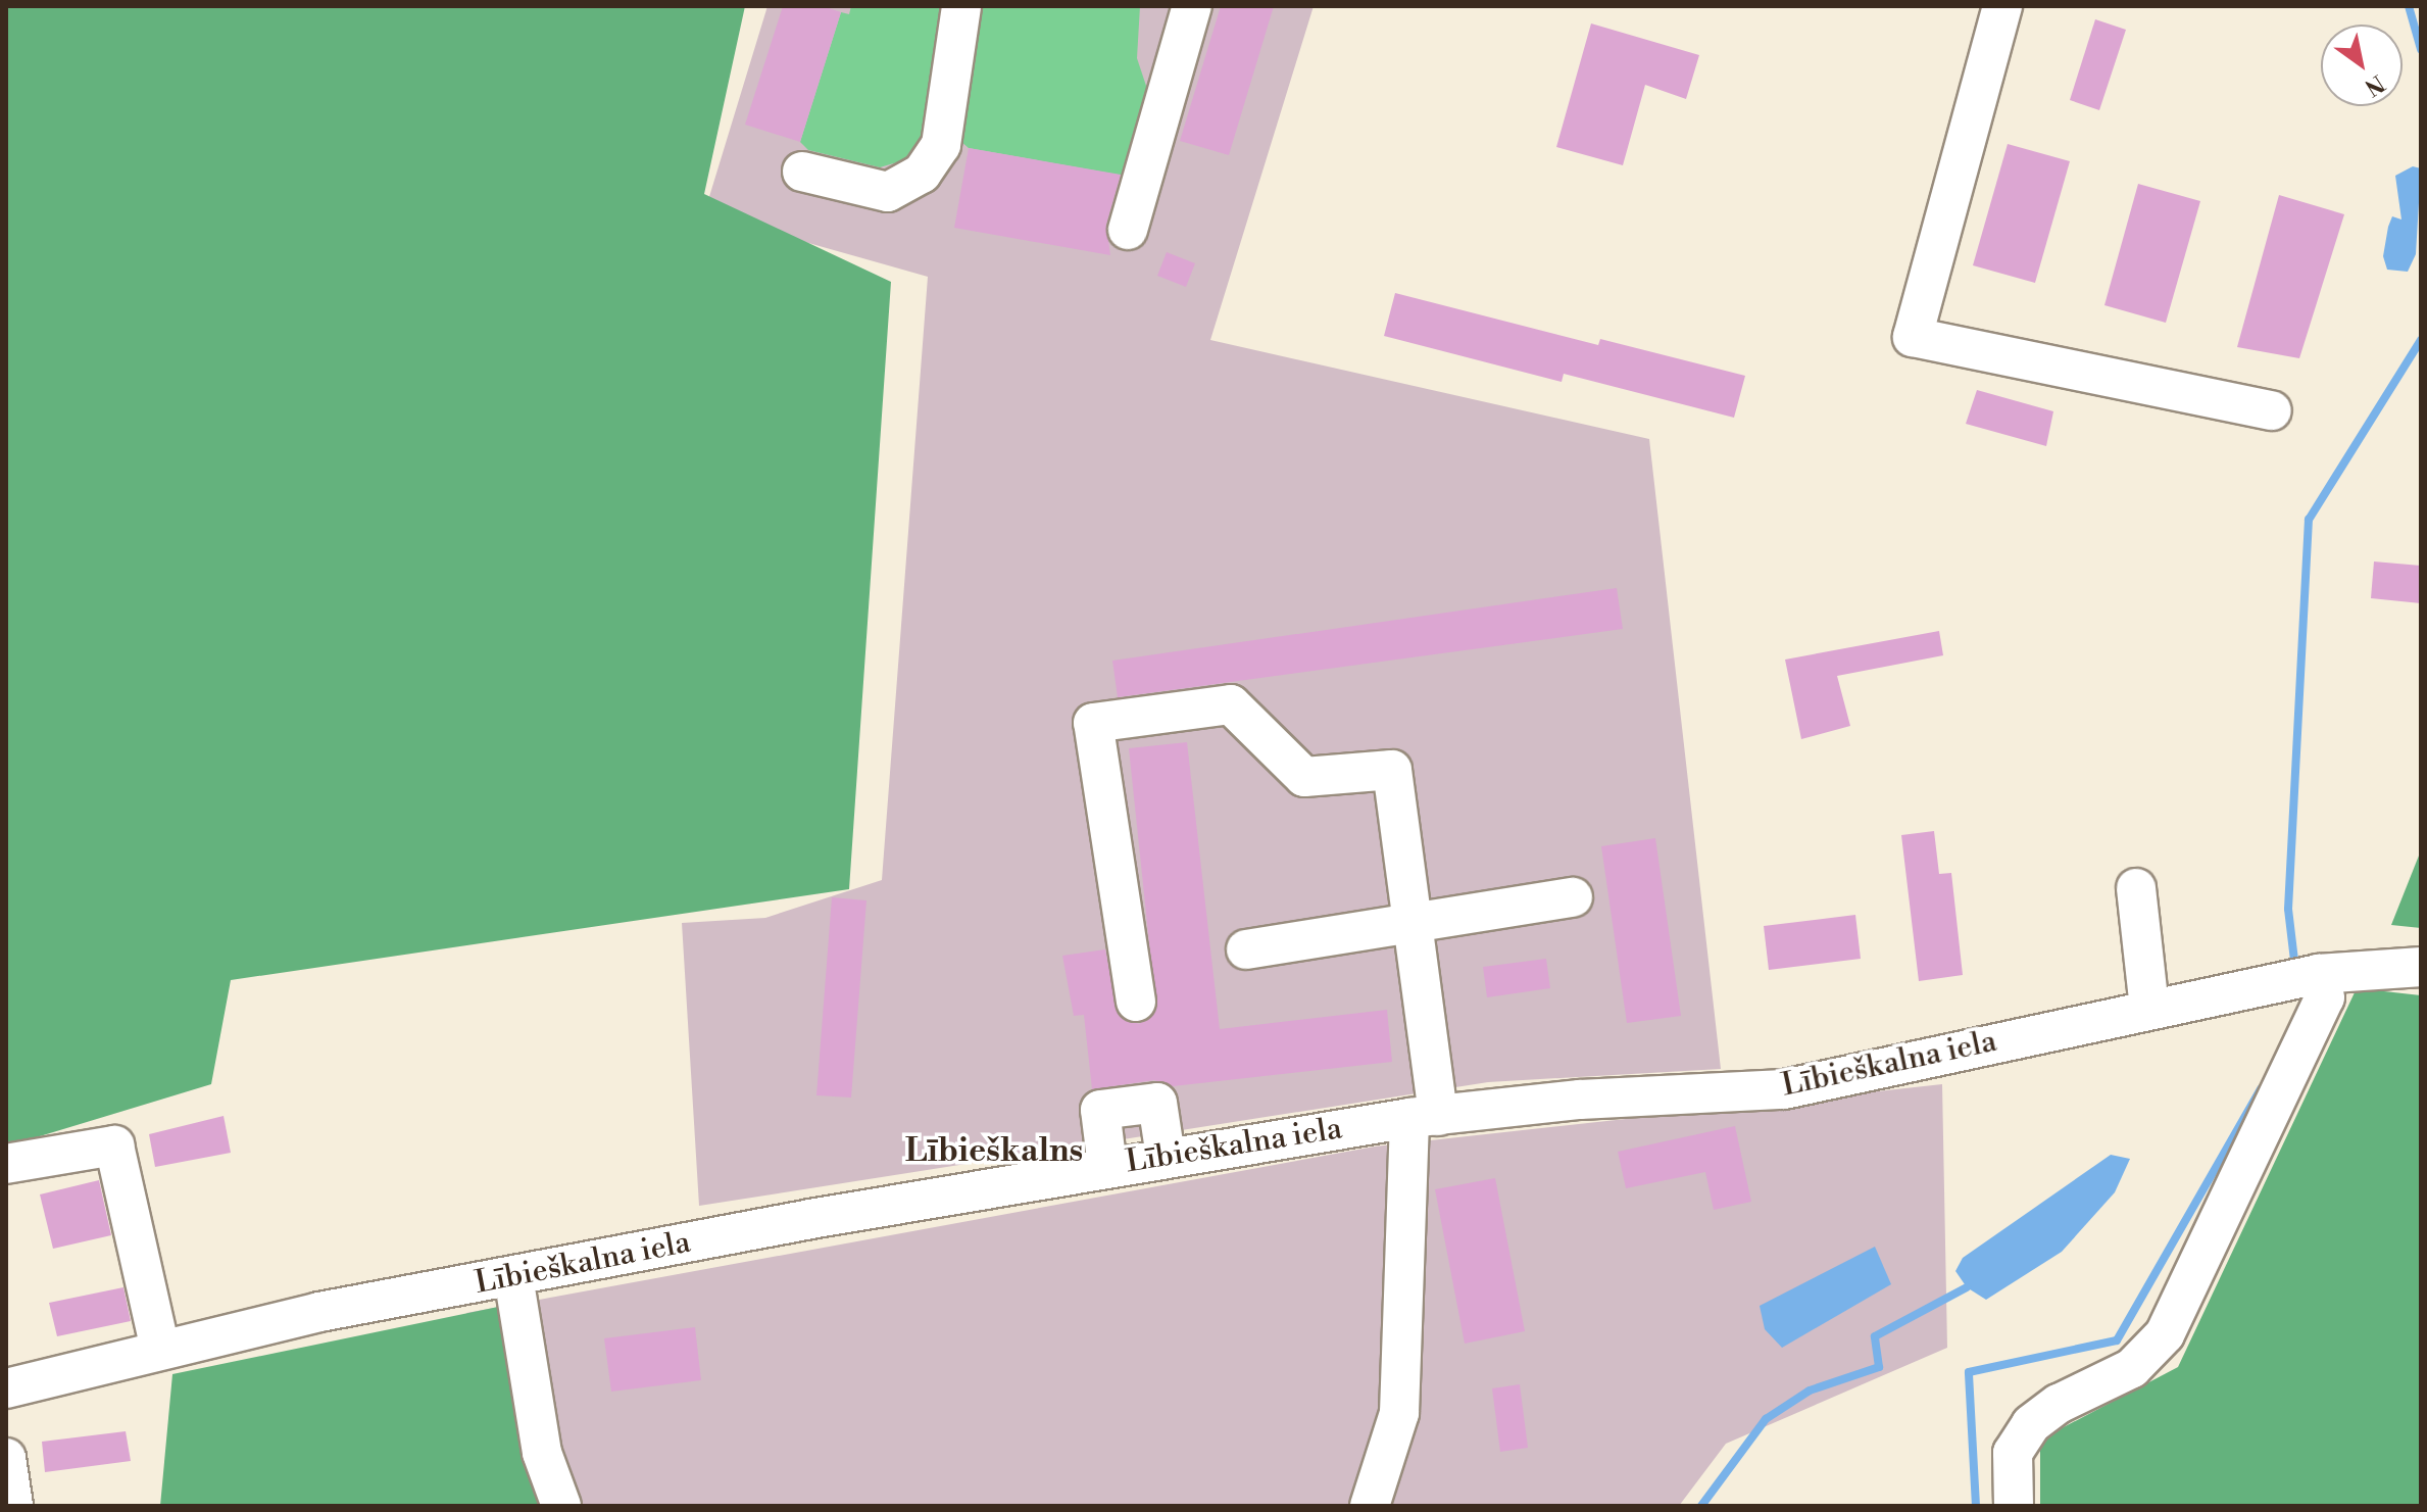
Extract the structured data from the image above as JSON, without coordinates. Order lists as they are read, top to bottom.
{
  "streets": {
    "street": ["Lībieškalna iela"]
  },
  "districts": ["Lībieškalns"],
  "north": "bottom right"
}
